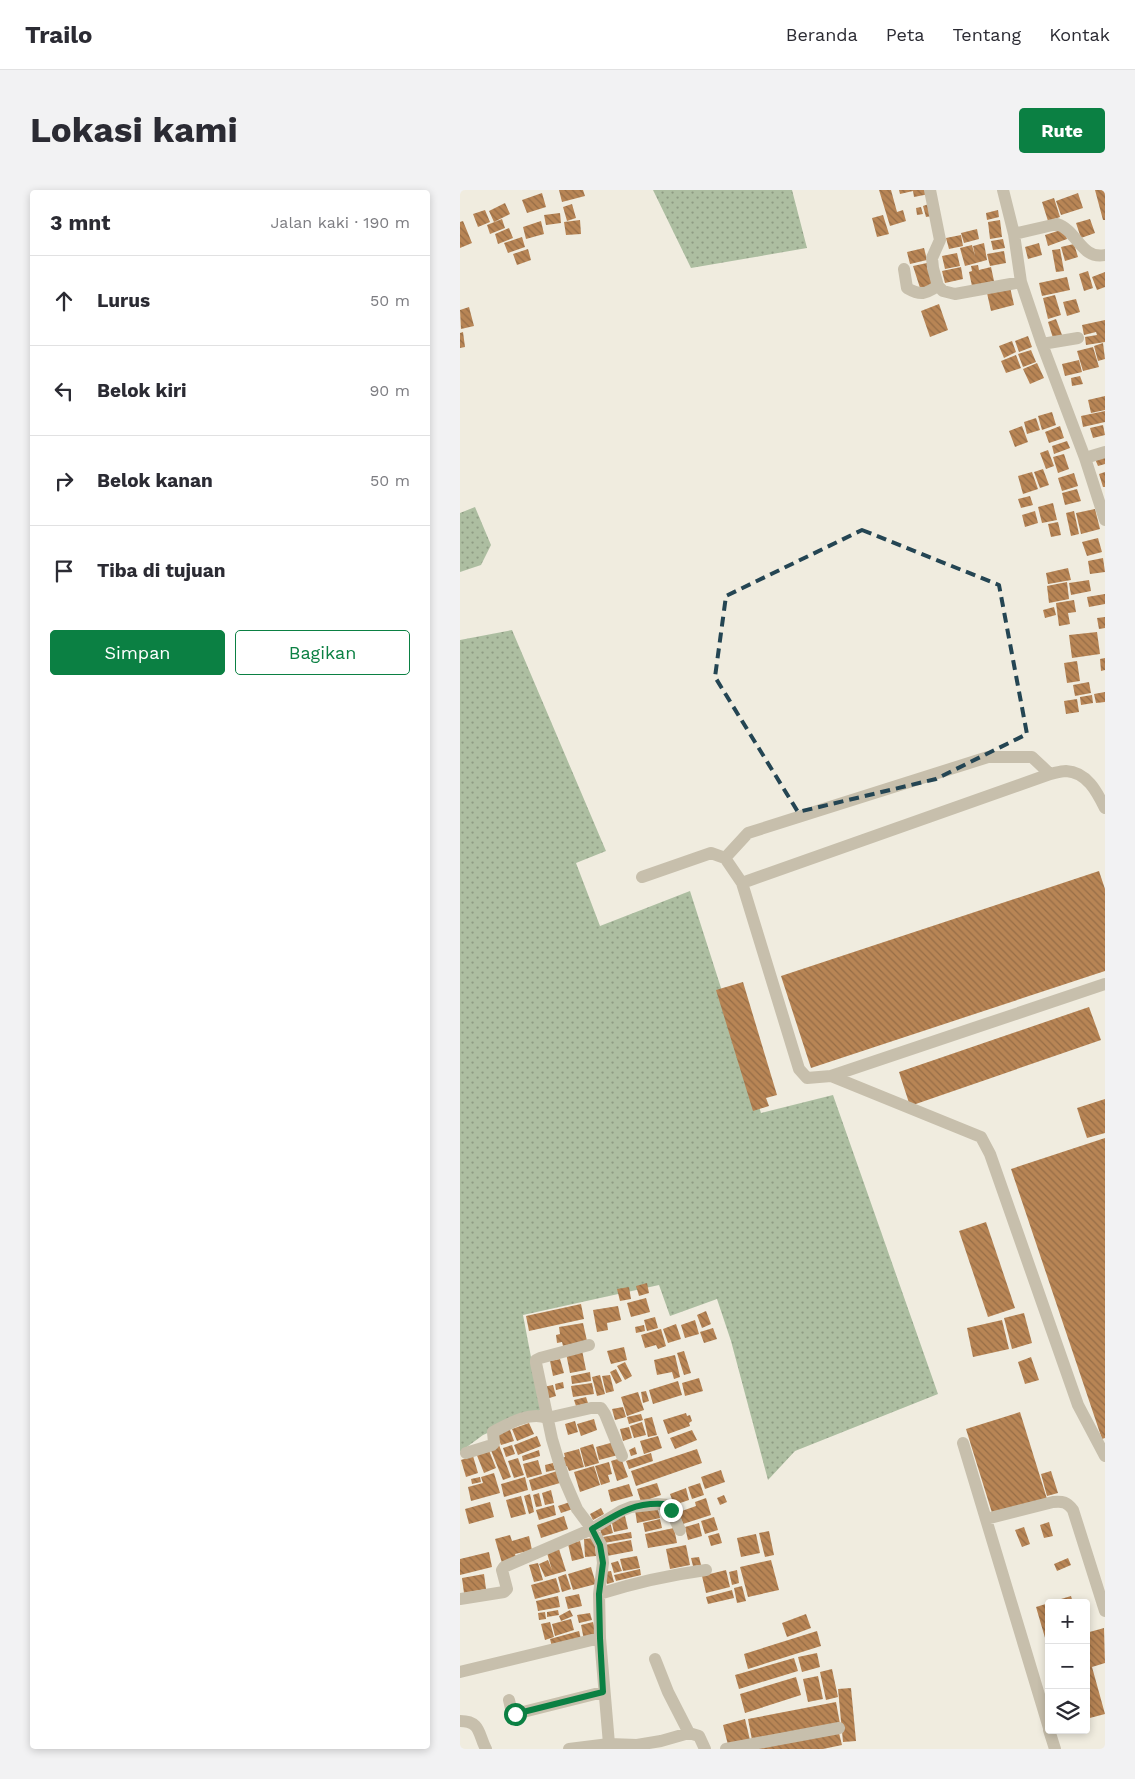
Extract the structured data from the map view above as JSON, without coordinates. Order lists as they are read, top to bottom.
{
  "page": {
    "header": "Trailo",
    "nav": [
      "Beranda",
      "Peta",
      "Tentang",
      "Kontak"
    ],
    "buttons": [
      "Rute",
      ["Simpan", "Bagikan"]
    ],
    "title": "Lokasi kami",
    "heading": ["3 mnt", "Jalan kaki · 190 m"],
    "list": [
      ["Lurus", "50 m"],
      ["Belok kiri", "90 m"],
      ["Belok kanan", "50 m"],
      "Tiba di tujuan"
    ],
    "map_buttons": ["+", "−"]
  }
}
